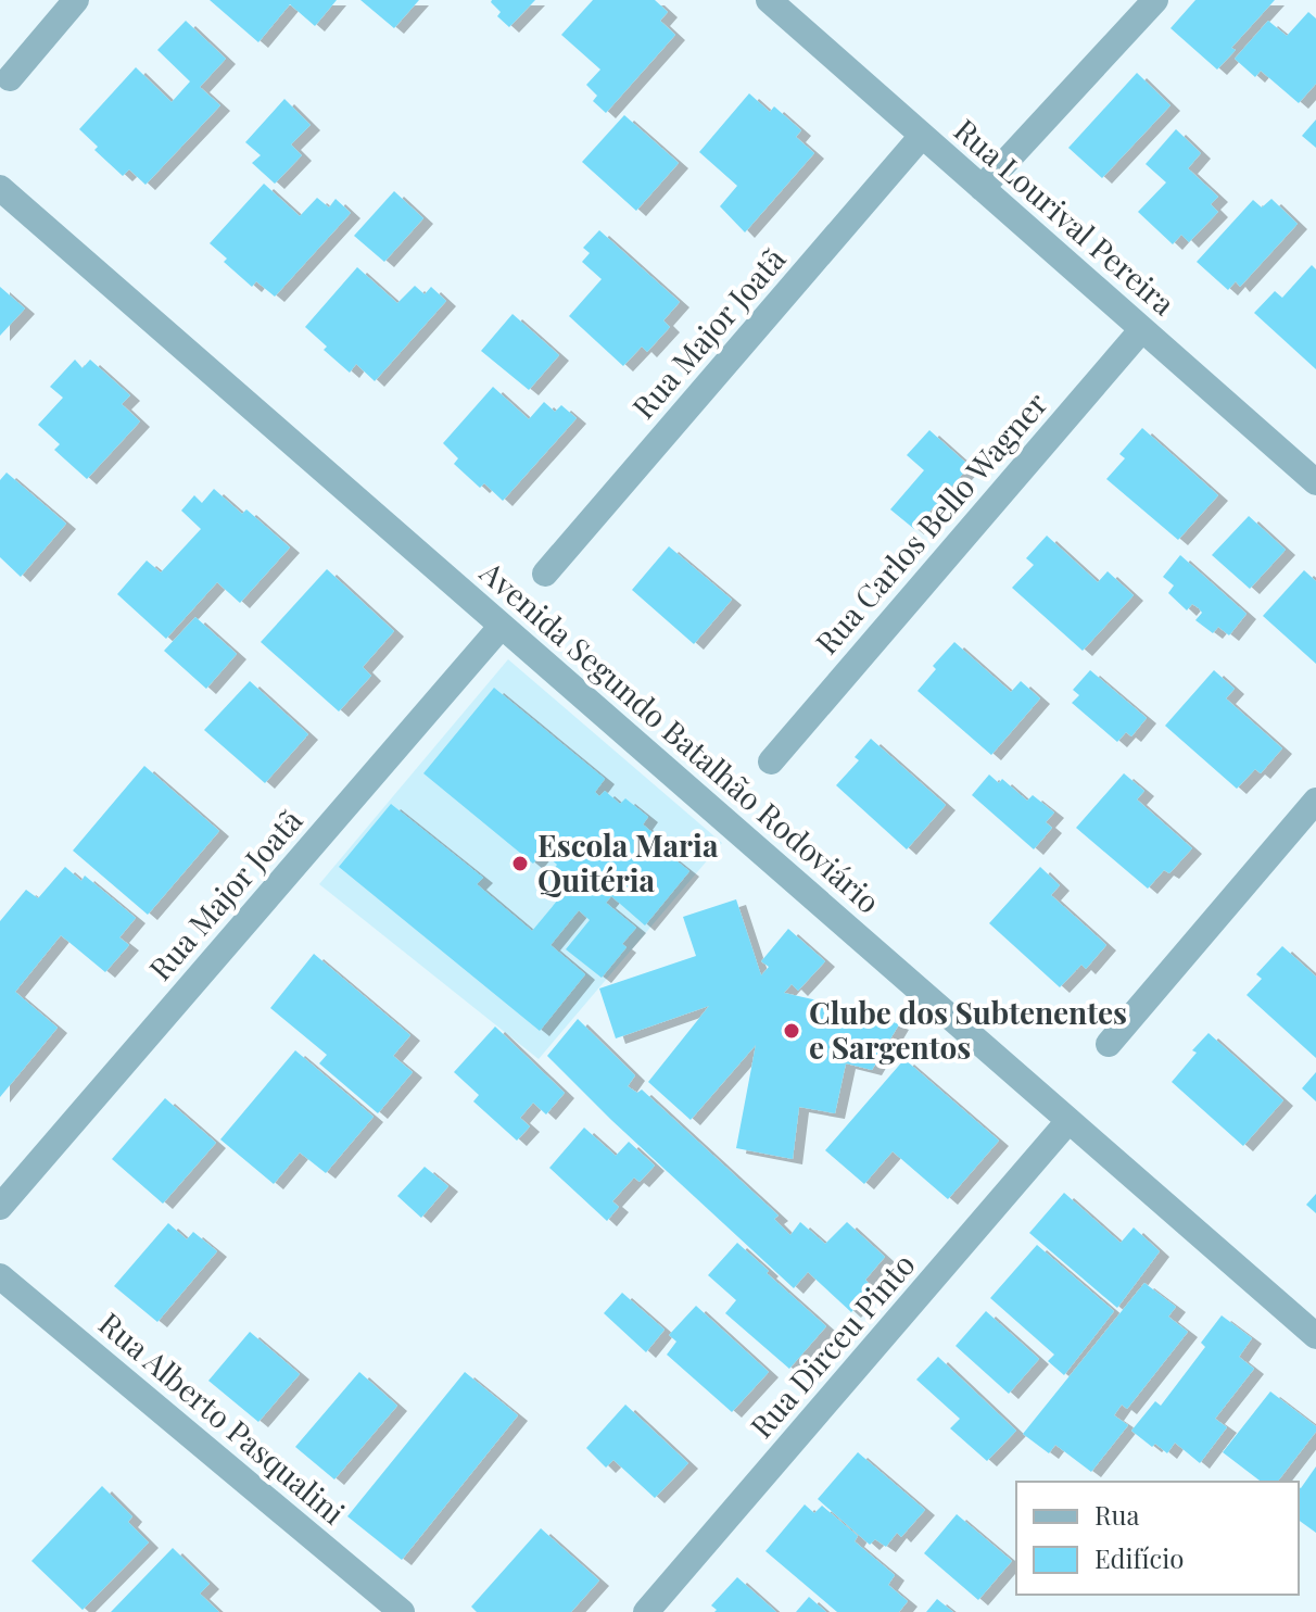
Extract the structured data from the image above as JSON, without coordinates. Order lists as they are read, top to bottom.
{
  "streets": {
    "street": [
      "Rua Lourival Pereira",
      "Rua Major Joatã",
      "Rua Carlos Bello Wagner",
      "Avenida Segundo Batalhão Rodoviário",
      "Rua Dirceu Pinto",
      "Rua Alberto Pasqualini"
    ]
  },
  "crossings": [
    ["Rua Lourival Pereira", "Rua Major Joatã"],
    ["Rua Lourival Pereira", "Rua Carlos Bello Wagner"],
    ["Rua Major Joatã", "Avenida Segundo Batalhão Rodoviário"],
    ["Avenida Segundo Batalhão Rodoviário", "Rua Dirceu Pinto"]
  ],
  "places": ["Escola Maria Quitéria", "Clube dos Subtenentes e Sargentos"],
  "legend": ["Rua", "Edifício"]
}
